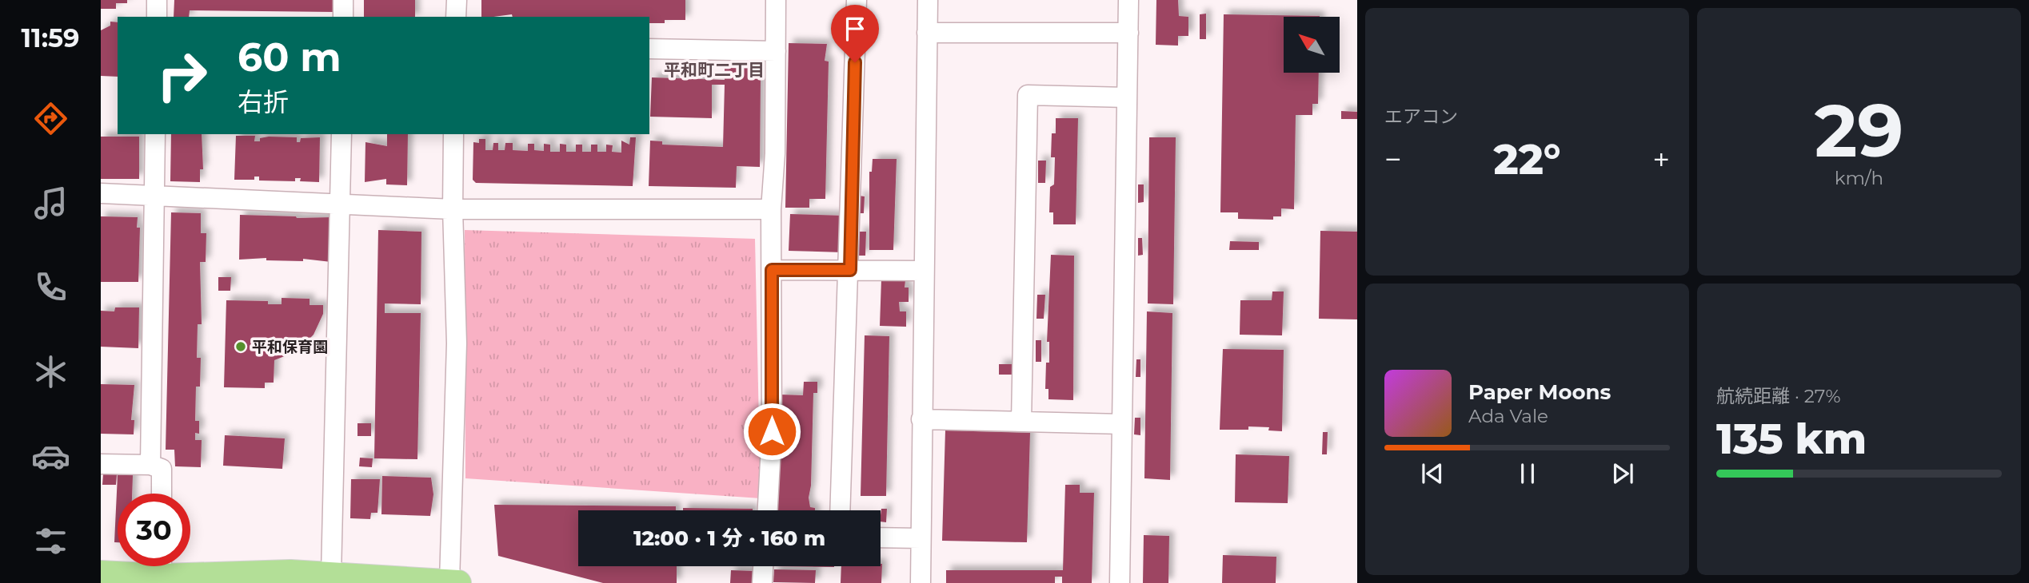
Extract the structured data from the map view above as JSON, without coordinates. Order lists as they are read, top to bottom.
{
  "districts": ["平和町二丁目"],
  "places": ["平和保育園"],
  "north": "top left",
  "page": {
    "tabs": "11:59",
    "tile": [
      "エアコン",
      ["29", "km/h"],
      ["航続距離 · 27%", "135 km"]
    ],
    "turn": ["60 m", "右折"],
    "heat": ["−", "22°", "+"],
    "song": ["Paper Moons", "Ada Vale"],
    "limit": "30",
    "trip": "12:00 · 1 分 · 160 m"
  }
}
